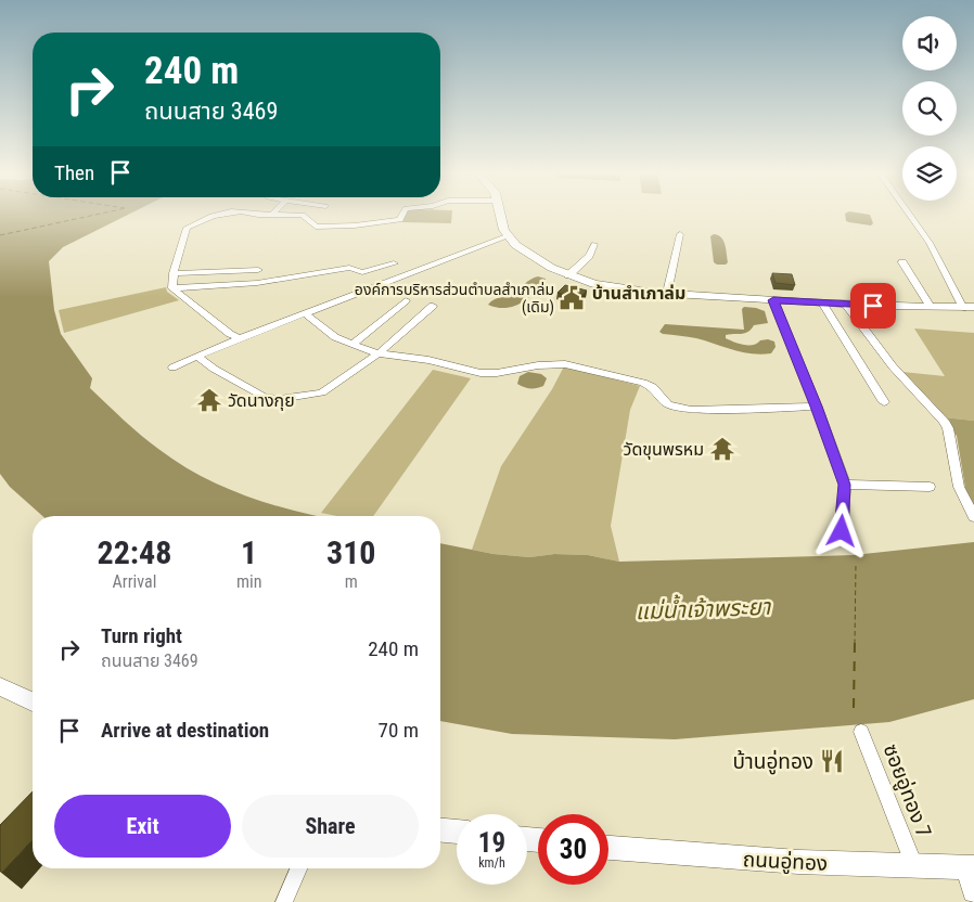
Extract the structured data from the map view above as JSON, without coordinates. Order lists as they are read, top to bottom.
{
  "streets": {
    "street": ["ซอยอู่ทอง 7", "ถนนอู่ทอง"]
  },
  "crossings": [
    ["ซอยอู่ทอง 7", "ถนนอู่ทอง"]
  ],
  "districts": ["บ้านสำเภาล่ม"],
  "water": ["แม่น้ำเจ้าพระยา"],
  "places": {
    "public building": ["องค์การบริหารส่วนตำบลสำเภาล่ม (เดิม)"],
    "temple": ["วัดนางกุย", "วัดขุนพรหม"],
    "restaurant": ["บ้านอู่ทอง"]
  },
  "page": {
    "turn": ["240 m", "ถนนสาย 3469"],
    "then": "Then",
    "eta": [
      "22:48",
      "Arrival",
      "1",
      "min",
      "310",
      "m"
    ],
    "list": [
      {
        "name": "Turn right",
        "note": "ถนนสาย 3469",
        "value": "240 m"
      },
      {
        "name": "Arrive at destination",
        "value": "70 m"
      }
    ],
    "buttons": ["Exit", "Share"],
    "speed": "19 km/h",
    "limit": "30"
  }
}
